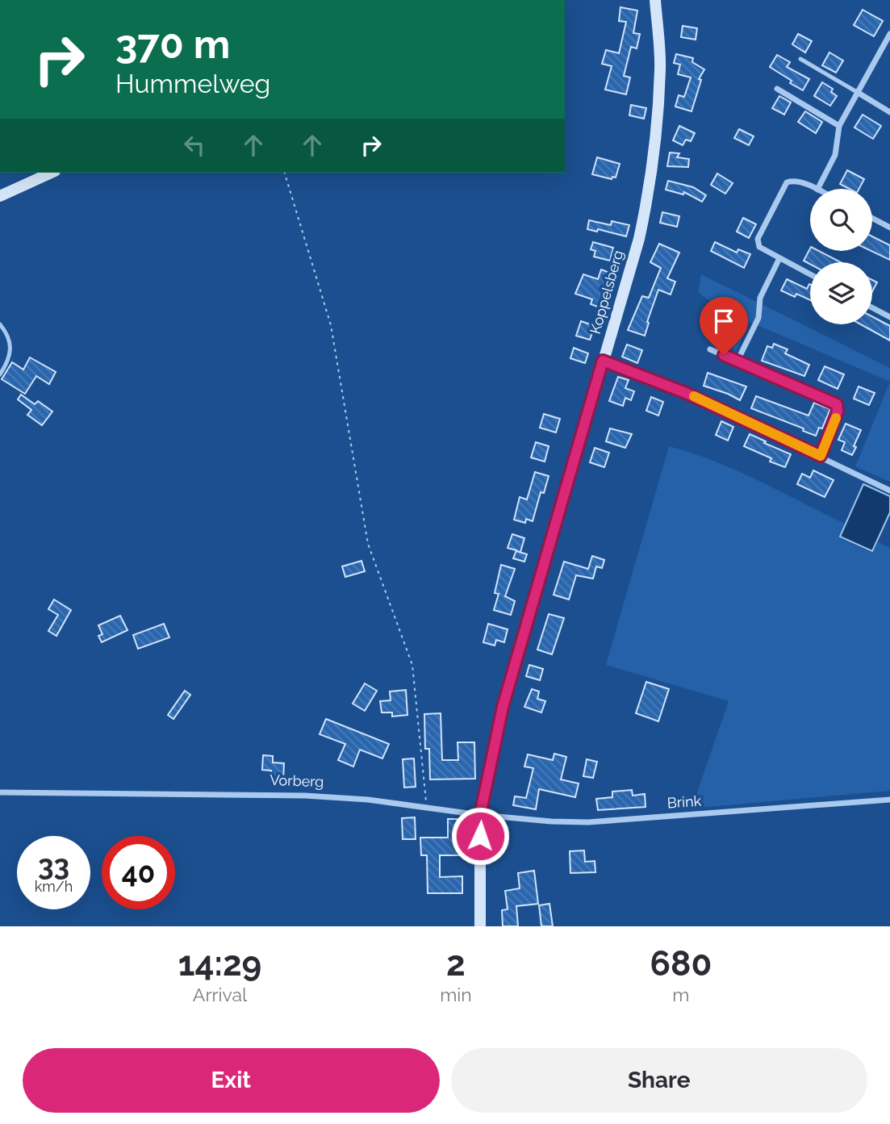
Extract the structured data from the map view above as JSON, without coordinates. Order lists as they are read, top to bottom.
{
  "streets": {
    "street": ["Koppelsberg", "Vorberg", "Brink"]
  },
  "crossings": [
    ["Koppelsberg", "Vorberg"],
    ["Koppelsberg", "Brink"],
    ["Vorberg", "Brink"]
  ],
  "page": {
    "turn": ["370 m", "Hummelweg"],
    "speed": "33 km/h",
    "limit": "40",
    "eta": [
      "14:29",
      "Arrival",
      "2",
      "min",
      "680",
      "m"
    ],
    "buttons": ["Exit", "Share"]
  }
}
